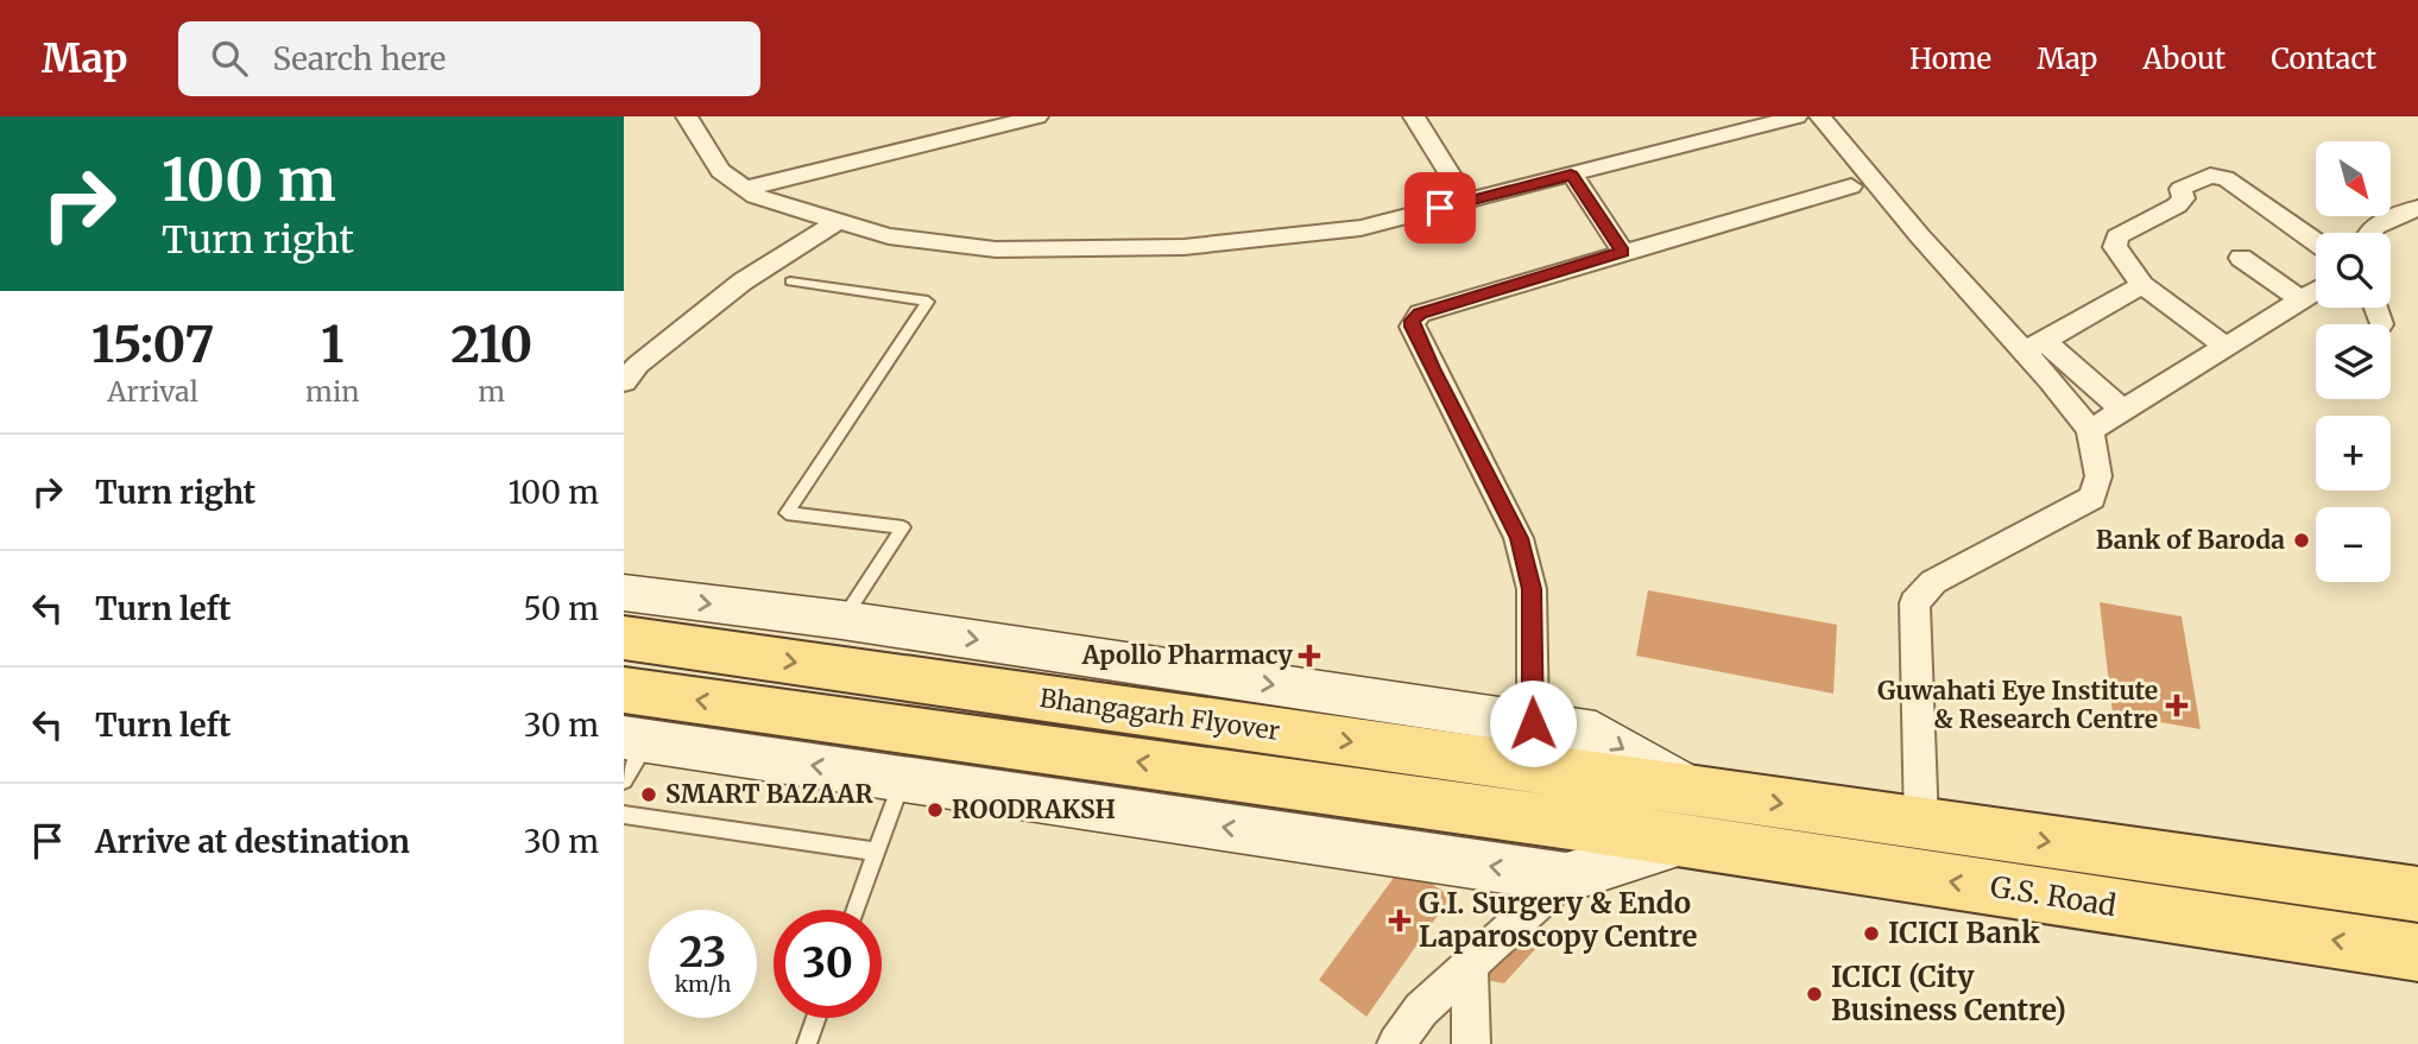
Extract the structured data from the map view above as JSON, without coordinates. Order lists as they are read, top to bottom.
{
  "streets": {
    "main road": ["Bhangagarh Flyover", "G.S. Road"]
  },
  "crossings": [
    ["Bhangagarh Flyover", "G.S. Road"]
  ],
  "places": {
    "other": [
      "Bank of Baroda",
      "SMART BAZAAR",
      "ROODRAKSH",
      "ICICI Bank",
      "ICICI (City Business Centre)"
    ],
    "health": ["Apollo Pharmacy", "Guwahati Eye Institute & Research Centre", "G.I. Surgery & Endo Laparoscopy Centre"]
  },
  "north": "bottom right",
  "page": {
    "header": "Map",
    "search": "Search here",
    "nav": [
      "Home",
      "Map",
      "About",
      "Contact"
    ],
    "turn": ["100 m", "Turn right"],
    "map_buttons": ["+", "−"],
    "eta": [
      "15:07",
      "Arrival",
      "1",
      "min",
      "210",
      "m"
    ],
    "list": [
      {
        "name": "Turn right",
        "value": "100 m"
      },
      {
        "name": "Turn left",
        "value": "50 m"
      },
      {
        "name": "Turn left",
        "value": "30 m"
      },
      {
        "name": "Arrive at destination",
        "value": "30 m"
      }
    ],
    "speed": "23 km/h",
    "limit": "30"
  }
}
